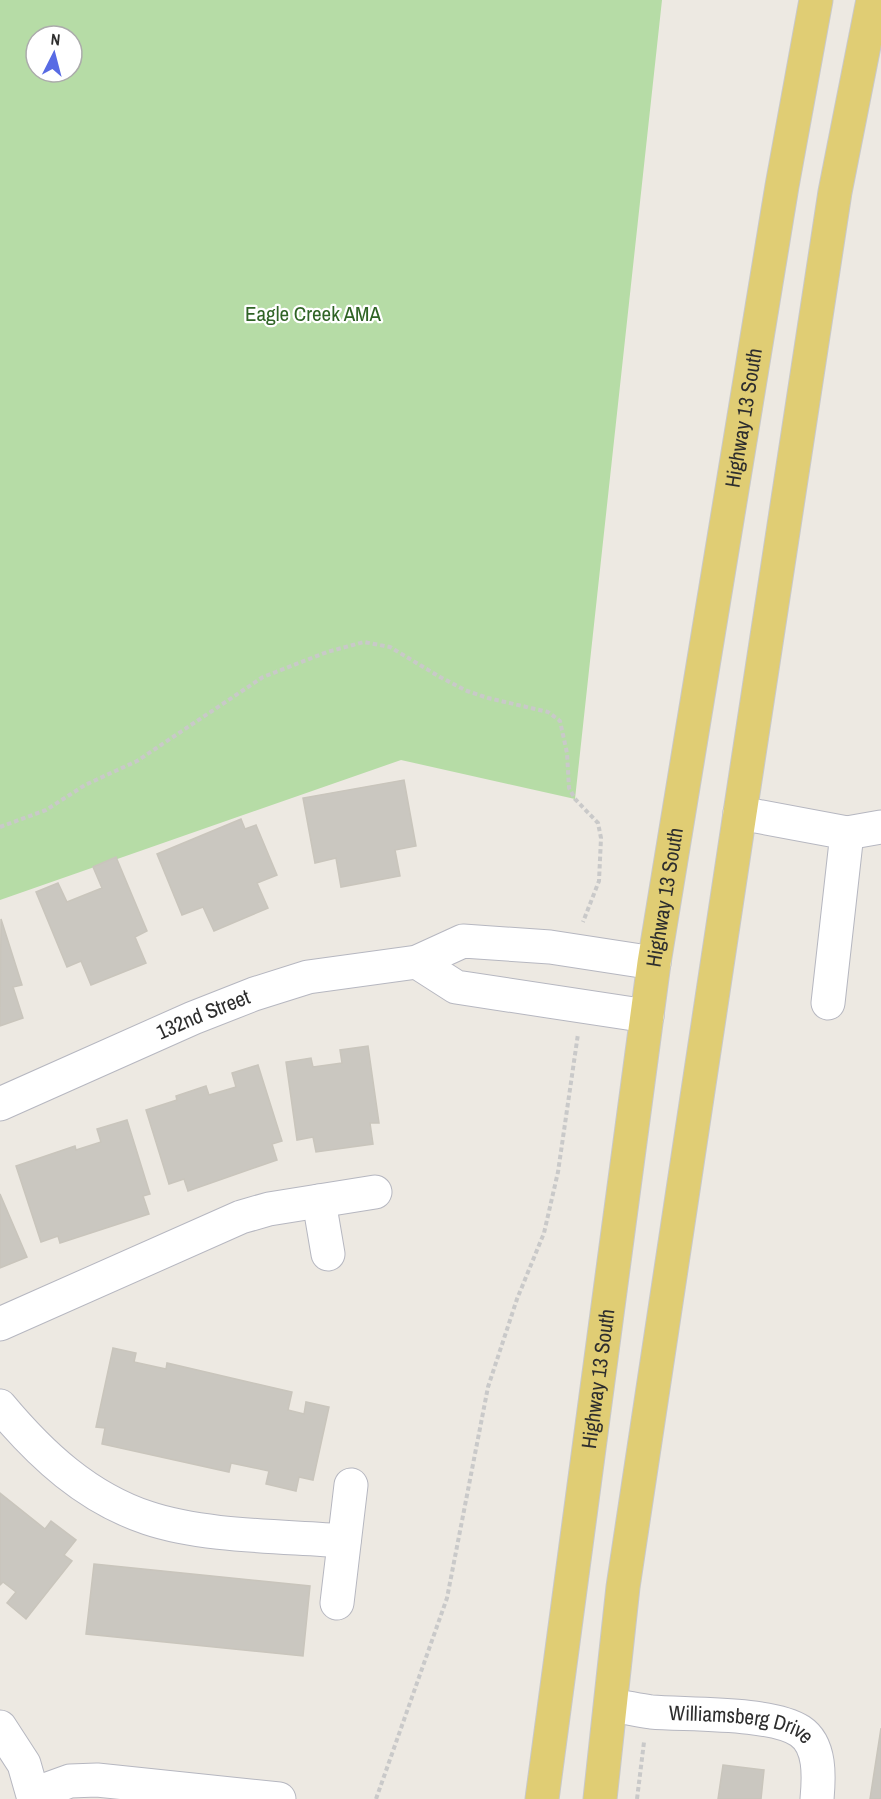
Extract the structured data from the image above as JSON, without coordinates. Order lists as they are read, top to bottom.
{
  "streets": {
    "main road": ["Highway 13 South"],
    "street": ["132nd Street", "Williamsberg Drive"]
  },
  "crossings": [
    ["Highway 13 South", "132nd Street"]
  ],
  "parks": ["Eagle Creek AMA"],
  "north": "top"
}
